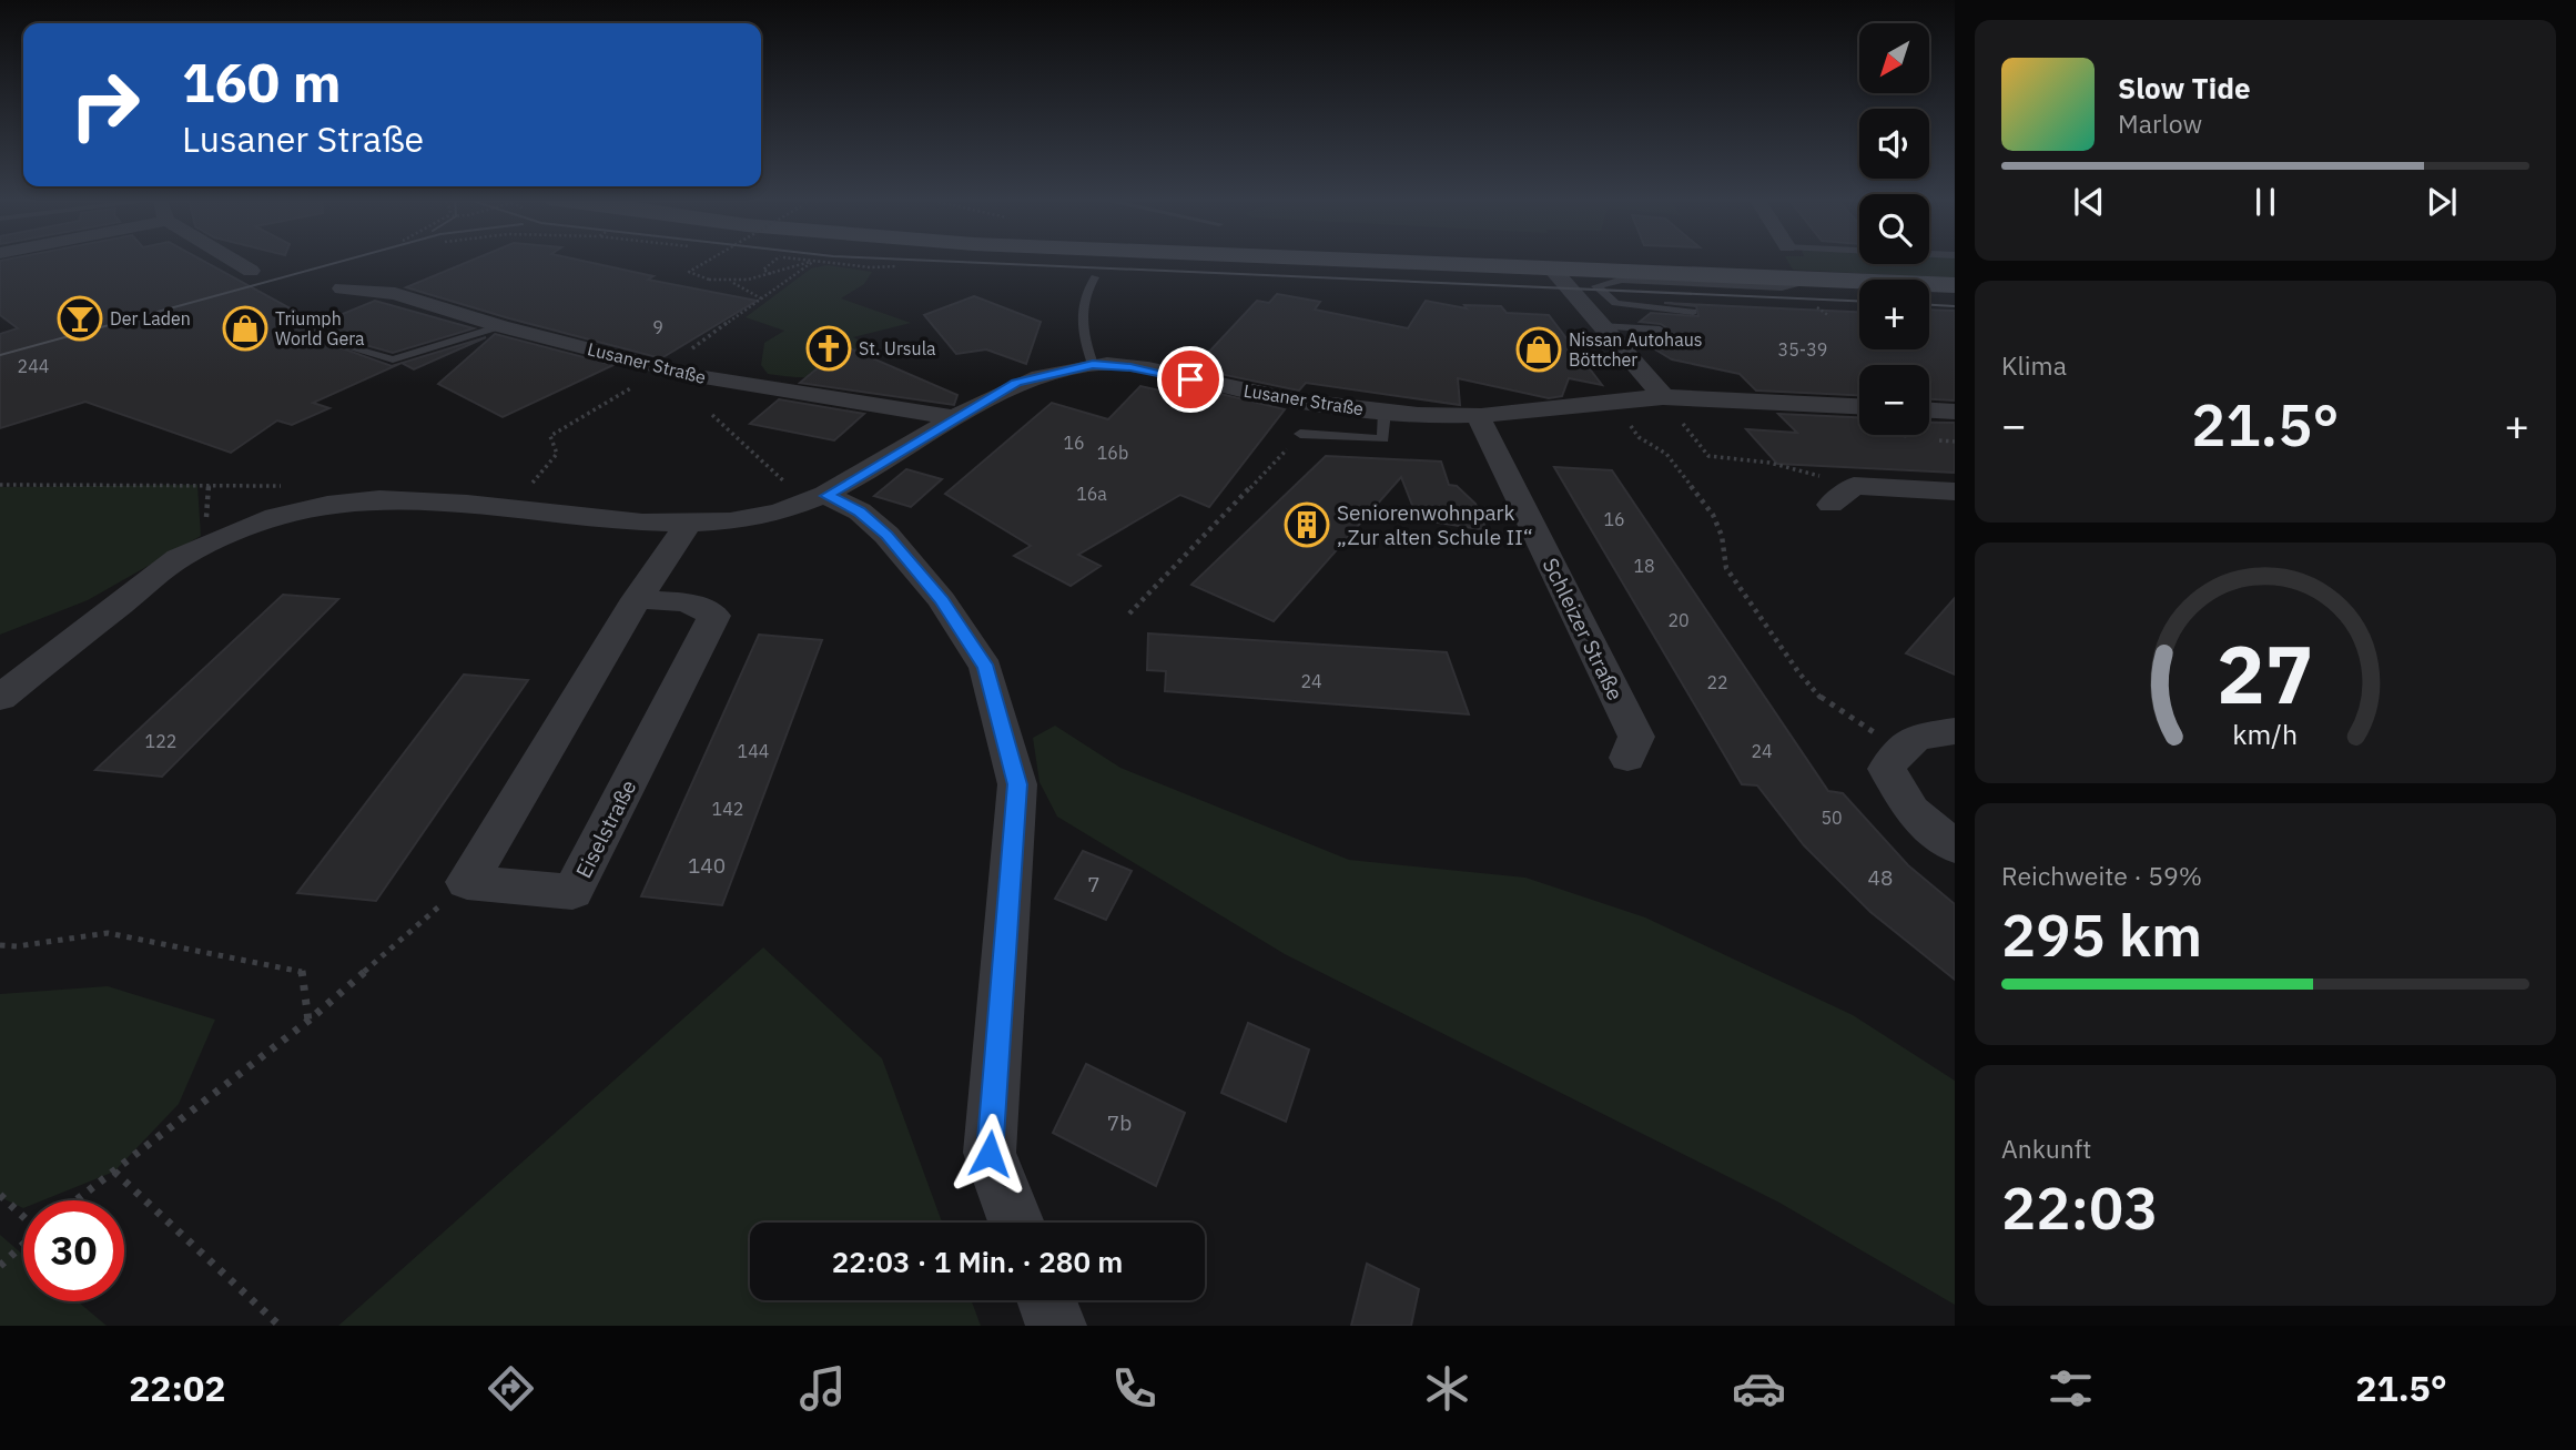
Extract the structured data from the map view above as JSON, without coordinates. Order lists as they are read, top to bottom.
{
  "streets": {
    "street": ["Lusaner Straße", "Schleizer Straße", "Eiselstraße"]
  },
  "crossings": [
    ["Lusaner Straße", "Schleizer Straße"]
  ],
  "places": {
    "bar": ["Der Laden"],
    "shop": ["Triumph World Gera", "Nissan Autohaus Böttcher"],
    "church": ["St. Ursula"],
    "building": ["Seniorenwohnpark „Zur alten Schule II“"]
  },
  "house_numbers": [
    "9",
    "35-39",
    "244",
    "16",
    "16b",
    "16a",
    "16",
    "18",
    "20",
    "24",
    "22",
    "122",
    "144",
    "24",
    "142",
    "50",
    "140",
    "48",
    "7",
    "7b"
  ],
  "north": "bottom left",
  "page": {
    "map_buttons": ["+", "−"],
    "turn": ["160 m", "Lusaner Straße"],
    "song": ["Slow Tide", "Marlow"],
    "tile": [
      "Klima",
      ["Reichweite · 59%", "295 km"],
      ["Ankunft", "22:03"]
    ],
    "heat": ["−", "21.5°", "+"],
    "limit": "30",
    "trip": "22:03 · 1 Min. · 280 m",
    "tabs": ["22:02", "21.5°"],
    "gauge": ["27", "km/h"]
  }
}
